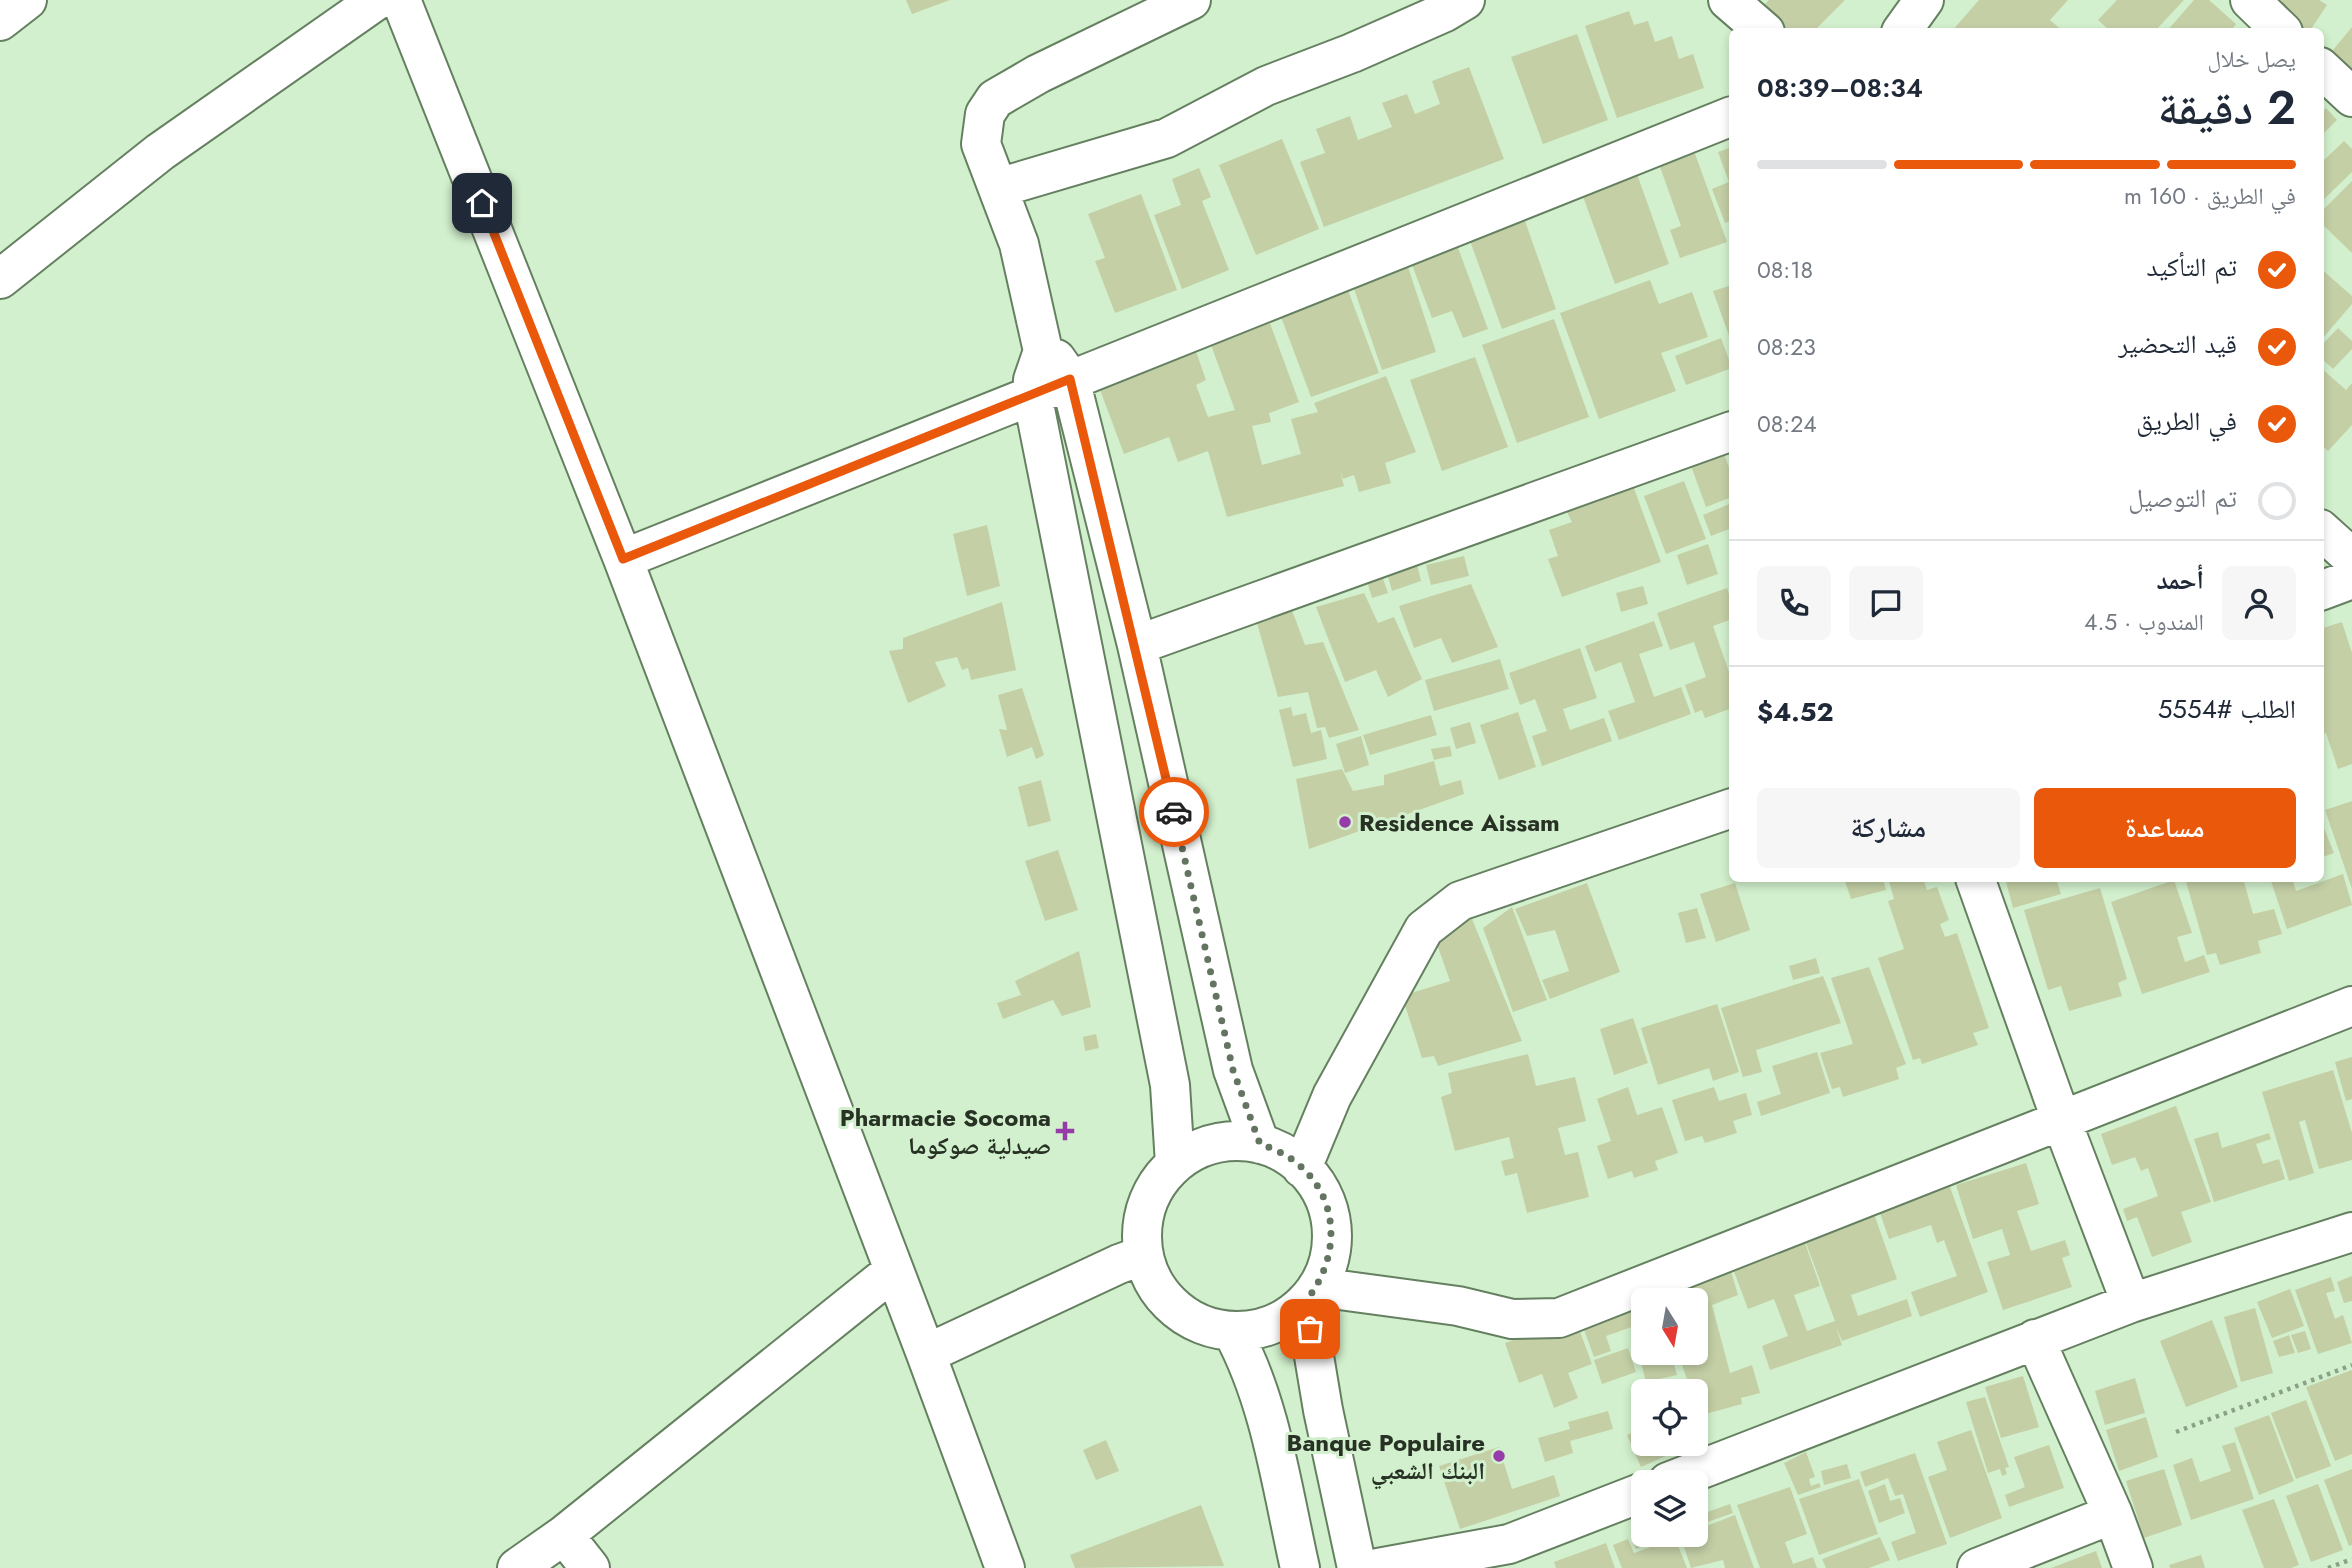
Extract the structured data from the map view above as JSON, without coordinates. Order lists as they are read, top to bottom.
{
  "places": {
    "other": ["Residence Aissam", "Banque Populaire البنك الشعبي"],
    "health": ["Pharmacie Socoma صيدلية صوكوما"]
  },
  "north": "bottom",
  "page": {
    "heading": ["2 دقيقة", "يصل خلال", "08:34–08:39"],
    "panel": [
      "أحمد",
      "المندوب · 4.5",
      "الطلب #5554",
      "$4.52"
    ],
    "bar": "في الطريق · 160 m",
    "list": [
      ["تم التأكيد", "08:18"],
      ["قيد التحضير", "08:23"],
      ["في الطريق", "08:24"],
      "تم التوصيل"
    ],
    "buttons": ["مساعدة", "مشاركة"]
  }
}
